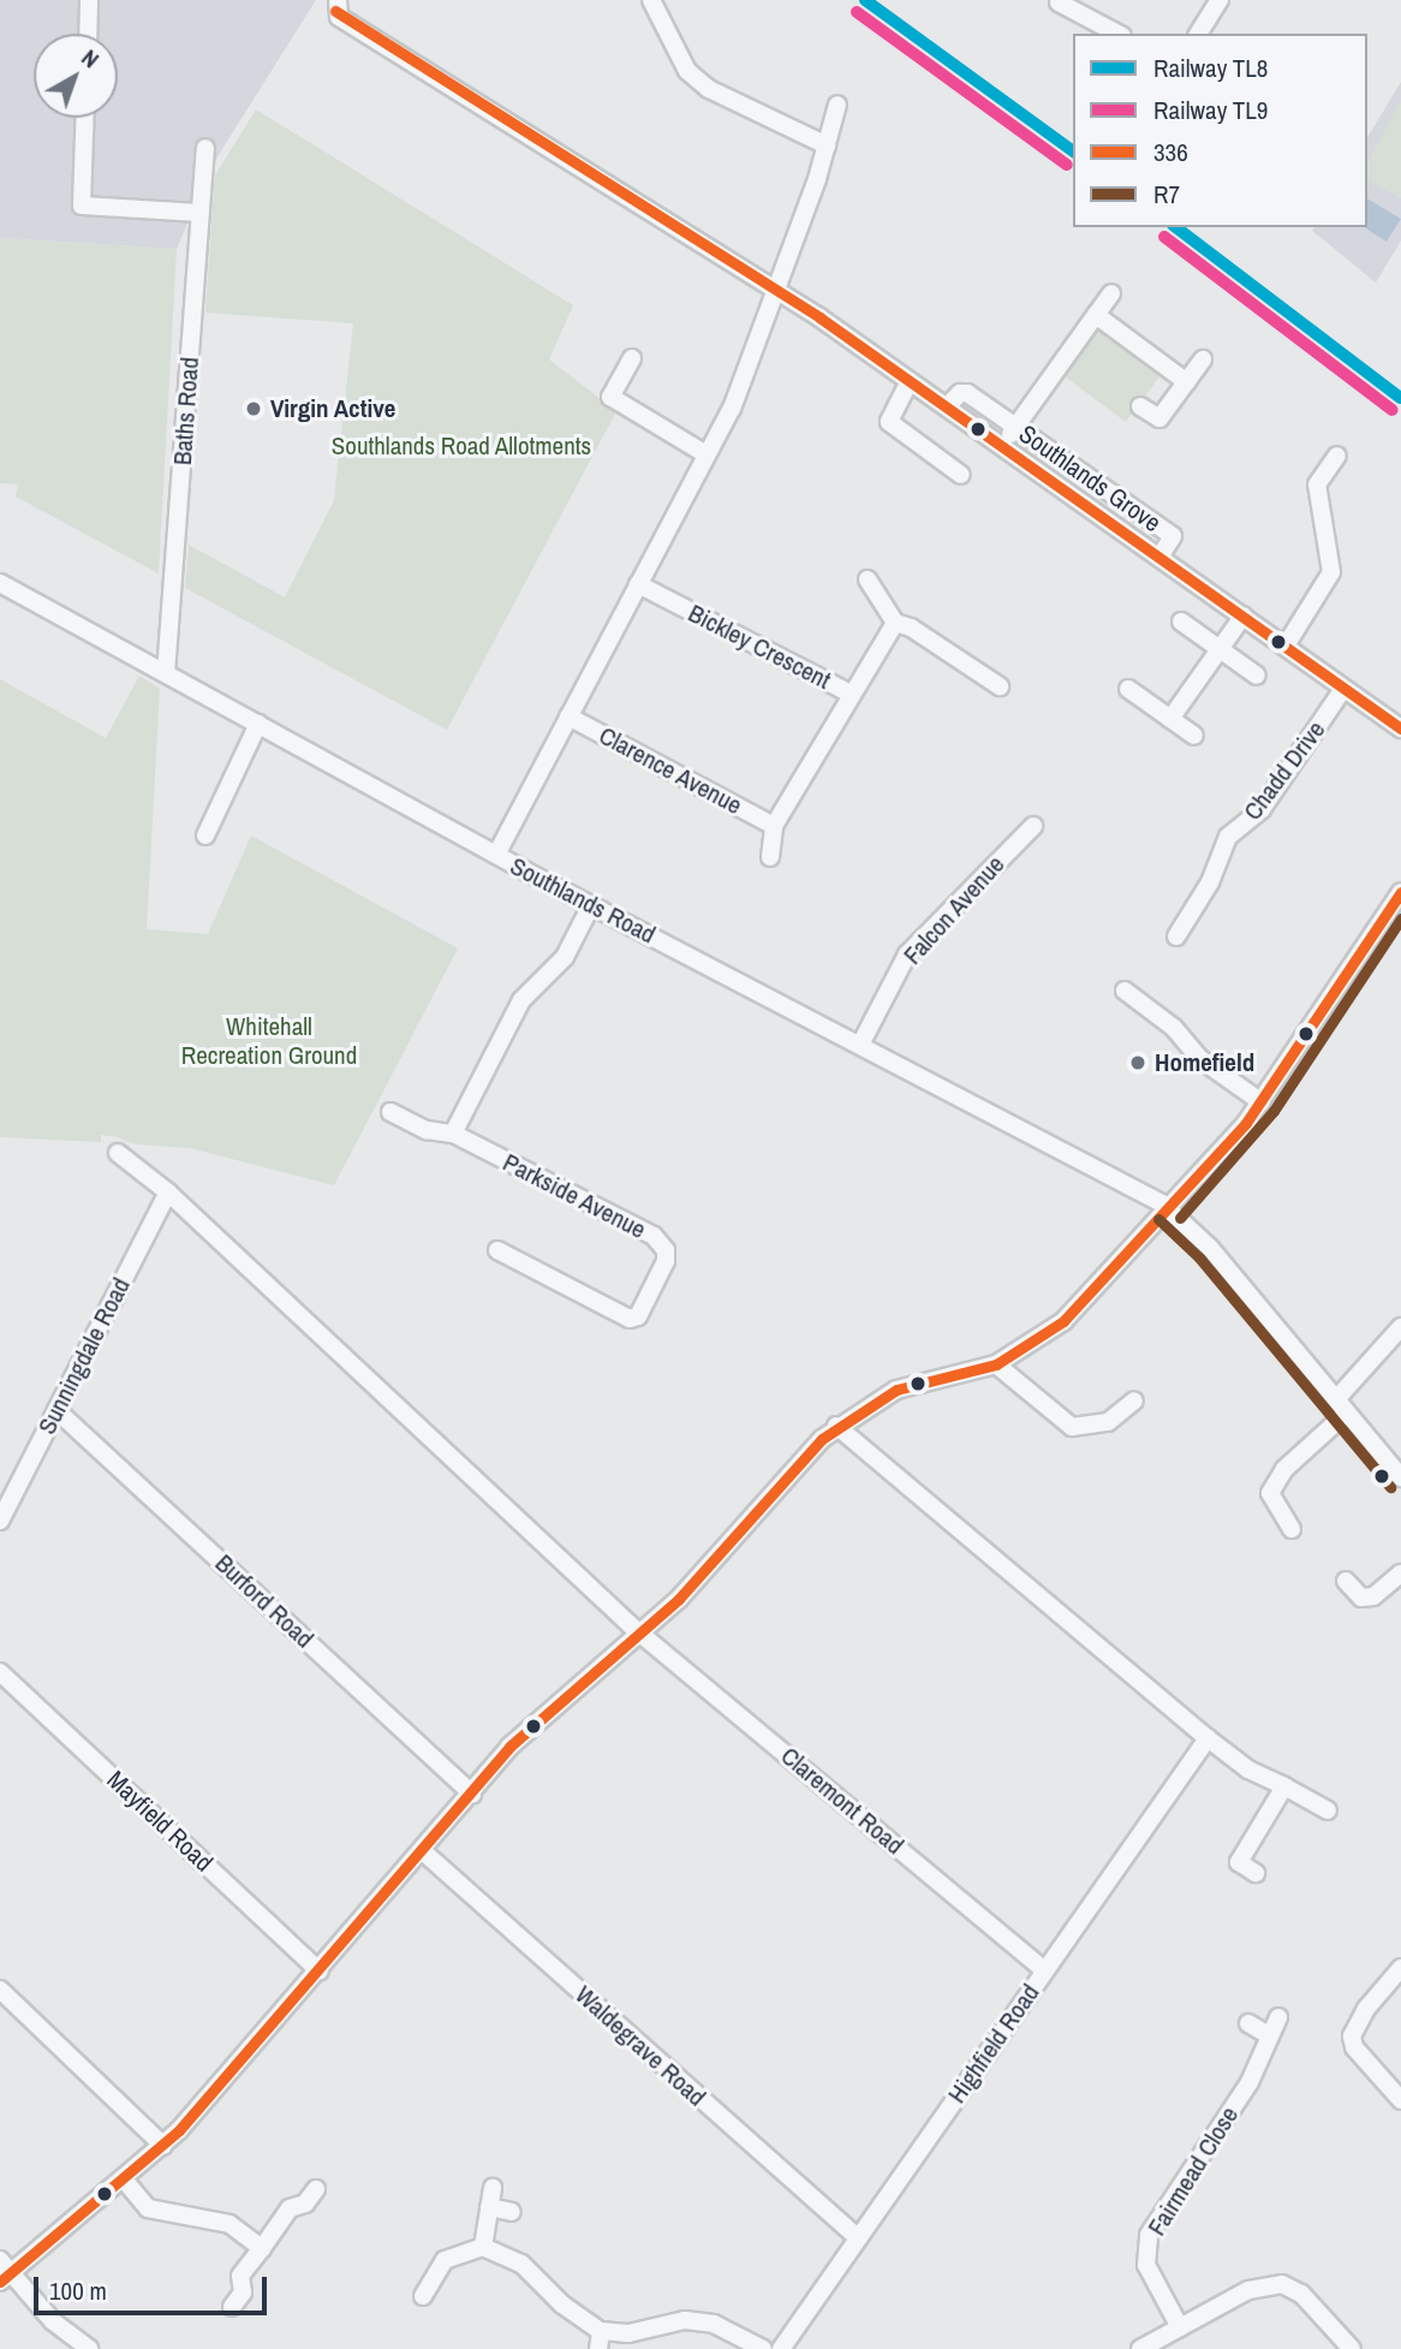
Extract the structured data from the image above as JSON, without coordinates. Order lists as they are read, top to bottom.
{
  "streets": {
    "street": [
      "Baths Road",
      "Southlands Grove",
      "Bickley Crescent",
      "Clarence Avenue",
      "Chadd Drive",
      "Southlands Road",
      "Falcon Avenue",
      "Parkside Avenue",
      "Sunningdale Road",
      "Burford Road",
      "Claremont Road",
      "Mayfield Road",
      "Highfield Road",
      "Waldegrave Road",
      "Fairmead Close"
    ]
  },
  "crossings": [
    ["Baths Road", "Southlands Road"],
    ["Southlands Grove", "Chadd Drive"],
    ["Bickley Crescent", "Clarence Avenue"],
    ["Southlands Road", "Falcon Avenue"],
    ["Sunningdale Road", "Burford Road"],
    ["Sunningdale Road", "Claremont Road"],
    ["Claremont Road", "Highfield Road"],
    ["Highfield Road", "Waldegrave Road"]
  ],
  "parks": ["Southlands Road Allotments", "Whitehall Recreation Ground"],
  "places": ["Virgin Active", "Homefield"],
  "lines": [
    "rail line TL8",
    "transit line 336",
    "rail line TL9",
    "transit line R7"
  ],
  "legend": [
    "Railway TL8",
    "Railway TL9",
    "336",
    "R7"
  ],
  "scale_bar": "100 m",
  "north": "top right"
}
